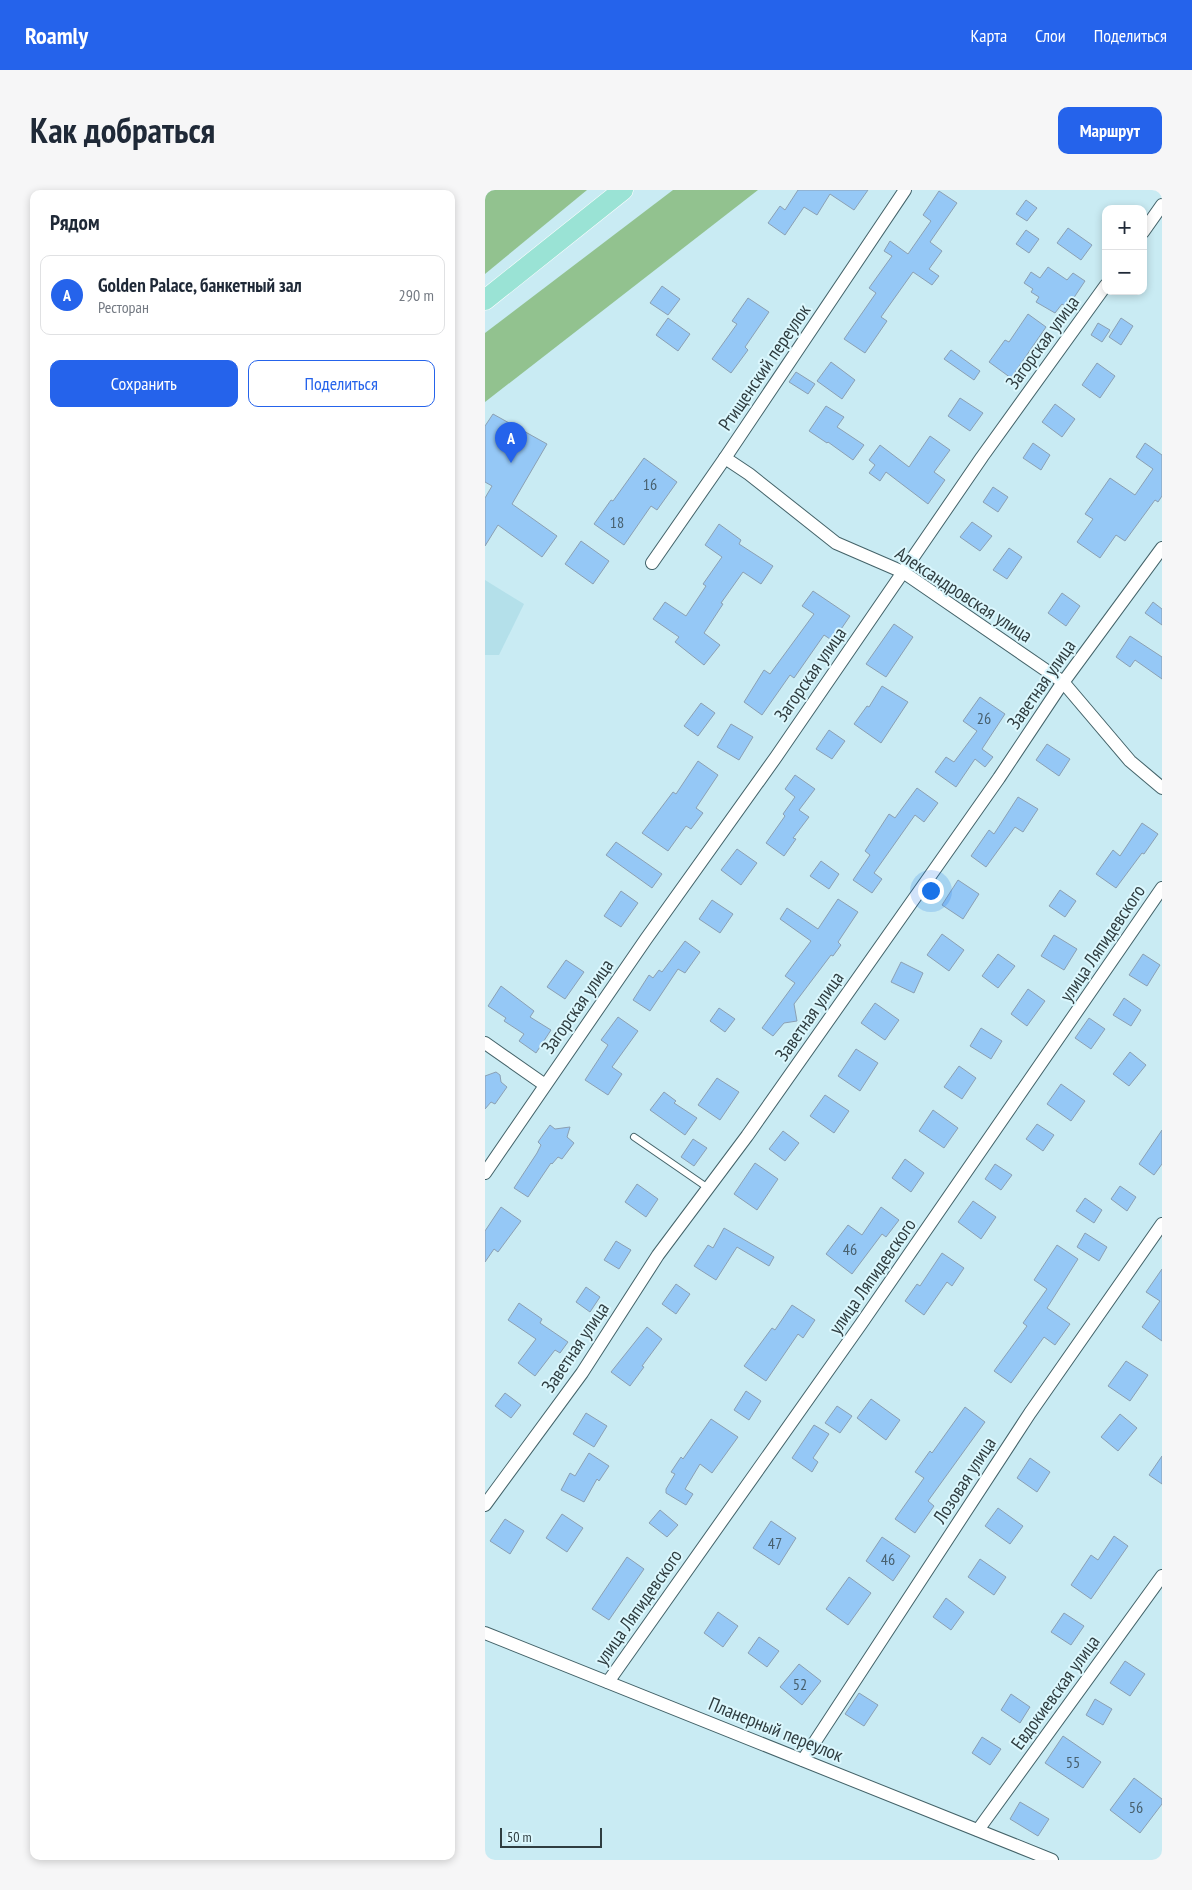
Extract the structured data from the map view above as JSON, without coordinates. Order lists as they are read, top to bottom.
{
  "streets": {
    "street": [
      "Загорская улица",
      "Ртищенский переулок",
      "Александровская улица",
      "Заветная улица",
      "улица Ляпидевского",
      "Лозовая улица",
      "Евдокиевская улица",
      "Планерный переулок"
    ]
  },
  "crossings": [
    ["Загорская улица", "Александровская улица"],
    ["Ртищенский переулок", "Александровская улица"],
    ["Александровская улица", "Заветная улица"],
    ["улица Ляпидевского", "Планерный переулок"],
    ["Лозовая улица", "Планерный переулок"],
    ["Евдокиевская улица", "Планерный переулок"]
  ],
  "house_numbers": [
    "16",
    "18",
    "26",
    "46",
    "47",
    "46",
    "52",
    "55",
    "56"
  ],
  "scale_bar": "50 m",
  "page": {
    "header": "Roamly",
    "nav": ["Карта", "Слои", "Поделиться"],
    "title": "Как добраться",
    "buttons": [
      "Маршрут",
      ["Сохранить", "Поделиться"]
    ],
    "heading": "Рядом",
    "map_buttons": ["+", "−"],
    "list": [
      {
        "mark": "A",
        "name": "Golden Palace, банкетный зал",
        "note": "Ресторан",
        "value": "290 m"
      }
    ],
    "pins": "A",
    "scale": "50 m"
  }
}
